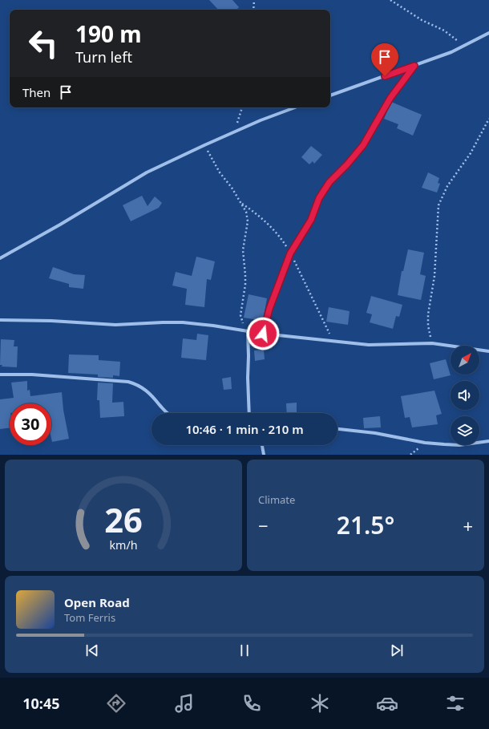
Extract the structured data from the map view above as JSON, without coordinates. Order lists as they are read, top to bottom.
{
  "north": "top right",
  "page": {
    "turn": ["190 m", "Turn left"],
    "then": "Then",
    "limit": "30",
    "trip": "10:46 · 1 min · 210 m",
    "tile": "Climate",
    "heat": ["−", "21.5°", "+"],
    "song": ["Open Road", "Tom Ferris"],
    "tabs": "10:45",
    "gauge": ["26", "km/h"]
  }
}
